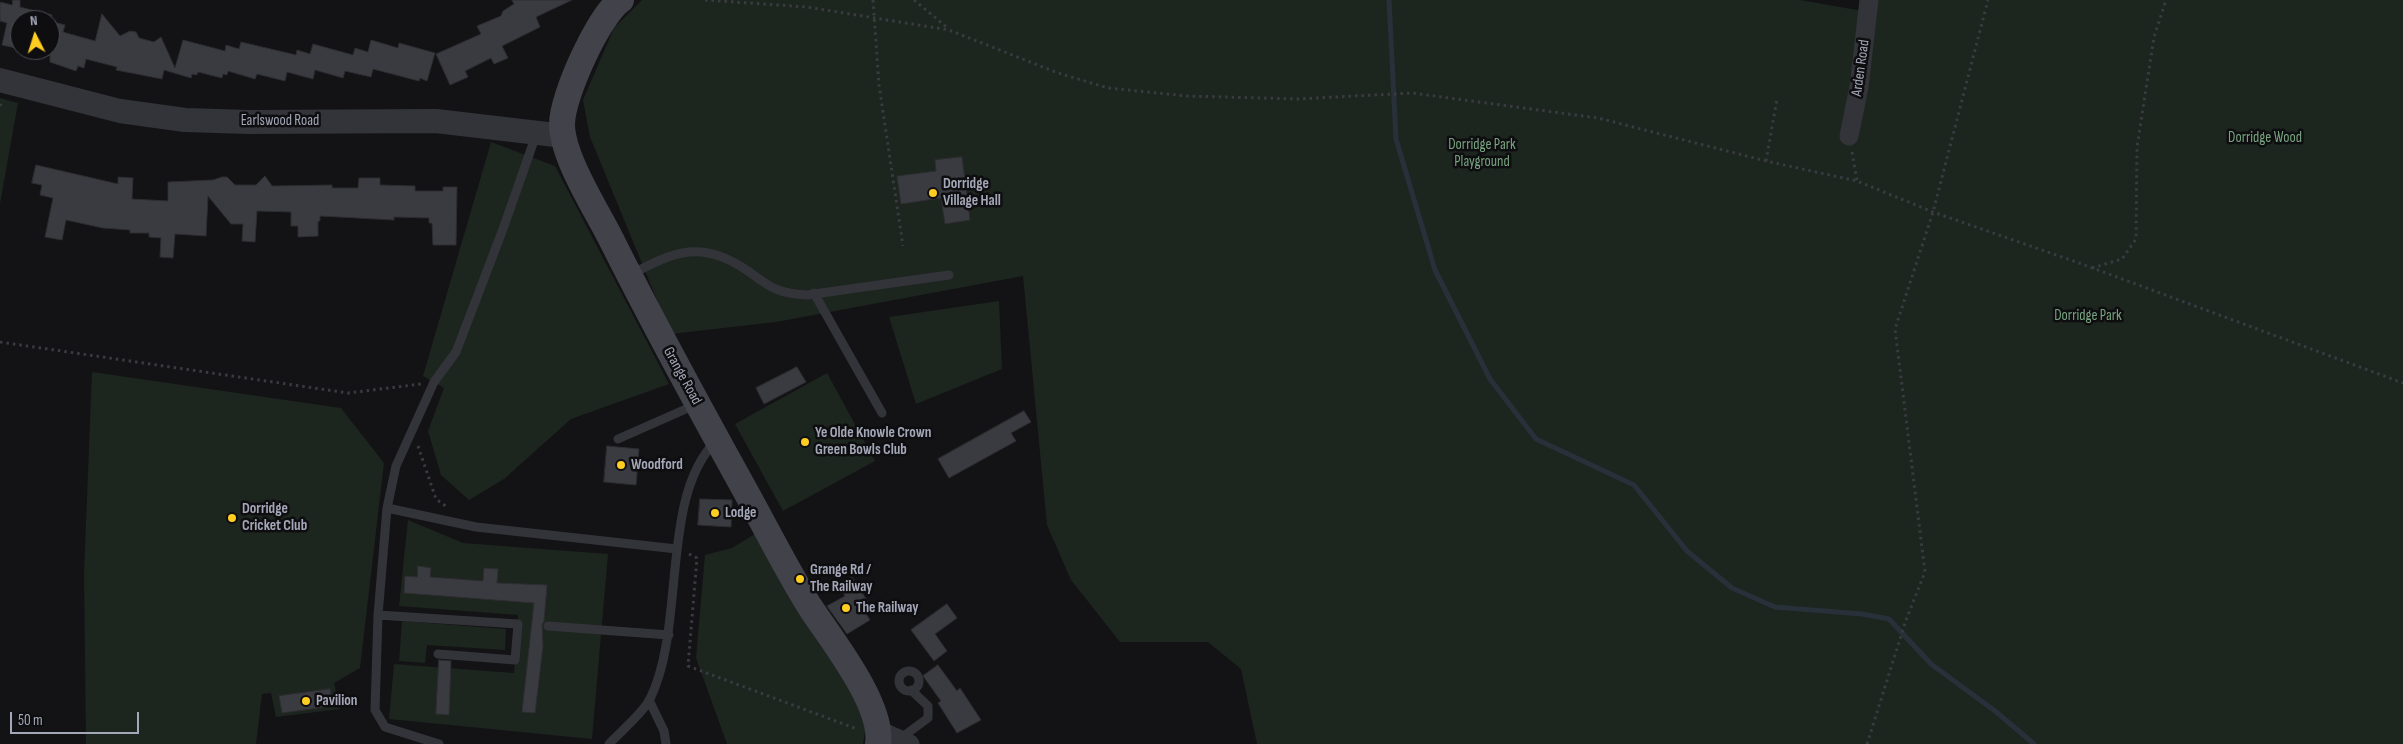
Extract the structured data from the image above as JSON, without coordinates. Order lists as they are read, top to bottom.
{
  "streets": {
    "main road": ["Grange Road"],
    "street": ["Arden Road", "Earlswood Road"]
  },
  "crossings": [
    ["Earlswood Road", "Grange Road"]
  ],
  "parks": ["Dorridge Wood", "Dorridge Park Playground", "Dorridge Park"],
  "places": [
    "Dorridge Village Hall",
    "Ye Olde Knowle Crown Green Bowls Club",
    "Woodford",
    "Lodge",
    "Dorridge Cricket Club",
    "Grange Rd / The Railway",
    "The Railway",
    "Pavilion"
  ],
  "scale_bar": "50 m",
  "north": "top"
}
